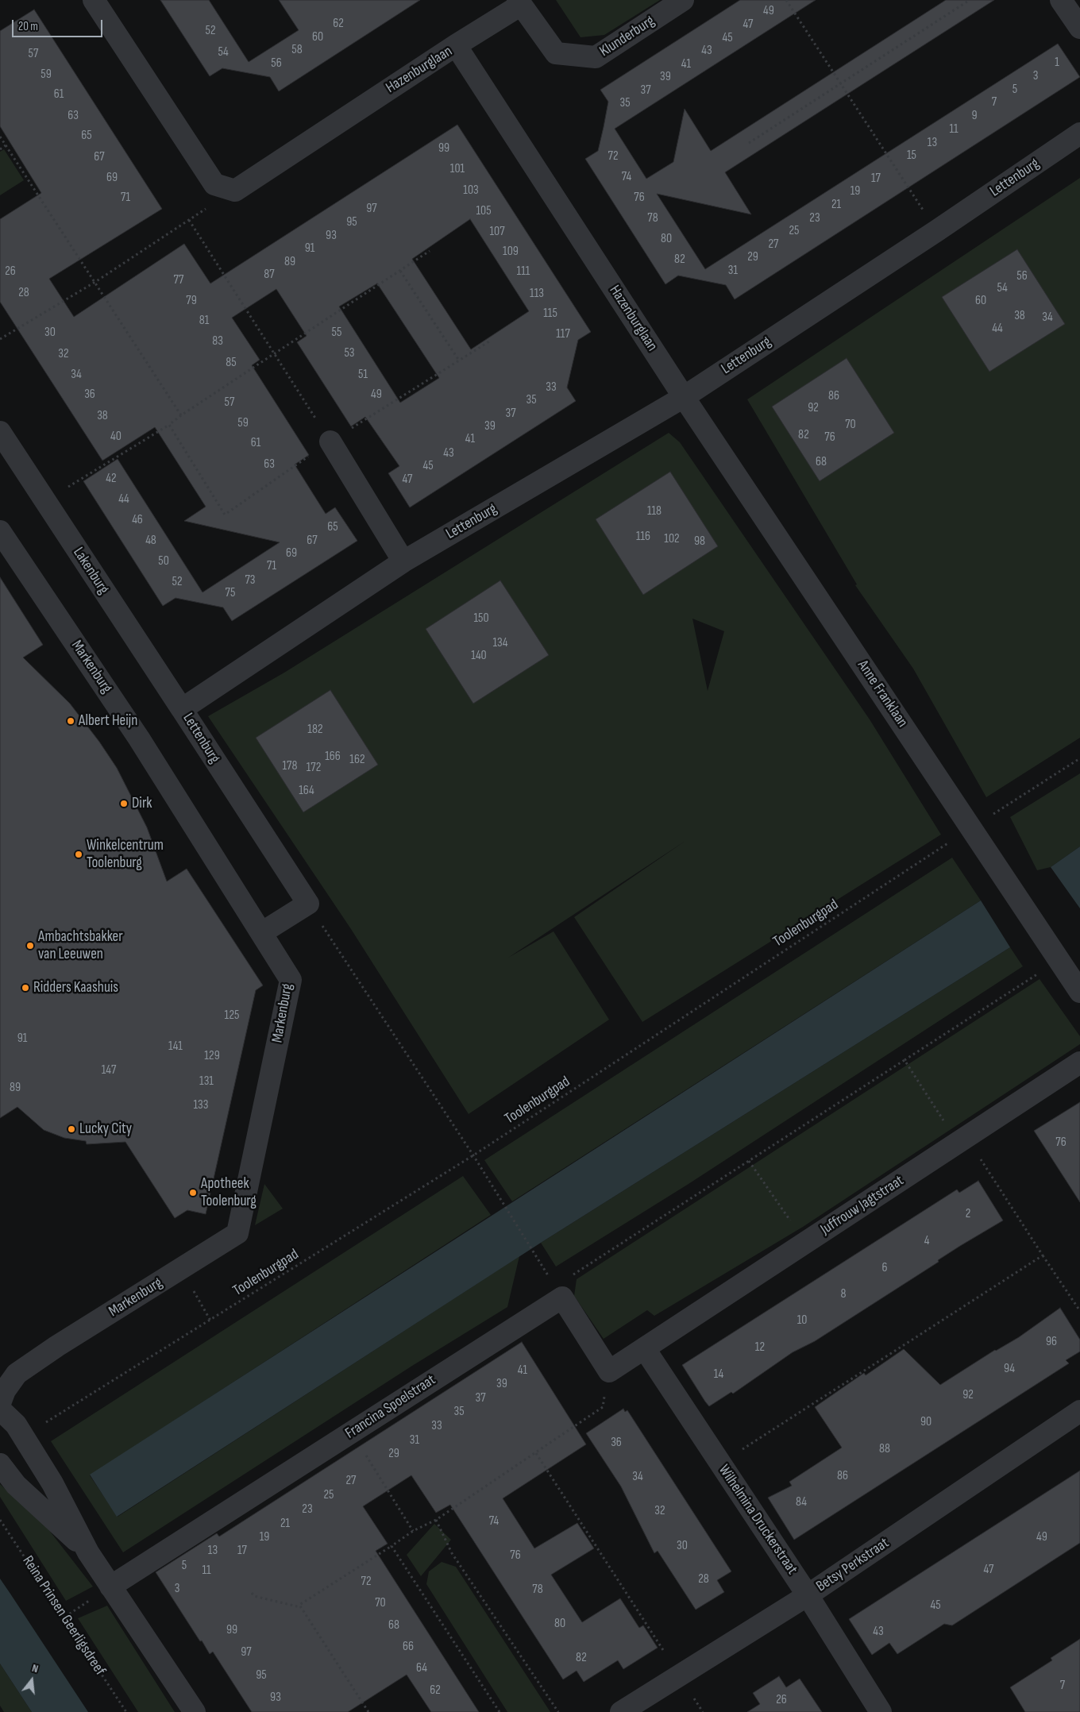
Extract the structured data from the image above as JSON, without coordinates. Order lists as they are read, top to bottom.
{
  "streets": {
    "street": [
      "Klunderburg",
      "Hazenburglaan",
      "Lettenburg",
      "Lakenburg",
      "Markenburg",
      "Anne Franklaan",
      "Juffrouw Jagtstraat",
      "Francina Spoelstraat",
      "Wilhelmina Druckerstraat",
      "Betsy Perkstraat"
    ],
    "path": ["Toolenburgpad", "Reina Prinsen Geerligsdreef"]
  },
  "crossings": [
    ["Klunderburg", "Hazenburglaan"],
    ["Hazenburglaan", "Lettenburg"],
    ["Hazenburglaan", "Anne Franklaan"],
    ["Lettenburg", "Lakenburg"],
    ["Lettenburg", "Anne Franklaan"],
    ["Anne Franklaan", "Toolenburgpad"],
    ["Juffrouw Jagtstraat", "Wilhelmina Druckerstraat"],
    ["Wilhelmina Druckerstraat", "Betsy Perkstraat"]
  ],
  "places": [
    "Albert Heijn",
    "Dirk",
    "Winkelcentrum Toolenburg",
    "Ambachtsbakker van Leeuwen",
    "Ridders Kaashuis",
    "Lucky City",
    "Apotheek Toolenburg"
  ],
  "house_numbers": [
    "49",
    "62",
    "47",
    "52",
    "60",
    "45",
    "58",
    "43",
    "54",
    "57",
    "1",
    "56",
    "41",
    "59",
    "3",
    "39",
    "5",
    "37",
    "61",
    "7",
    "35",
    "63",
    "9",
    "11",
    "65",
    "13",
    "99",
    "15",
    "72",
    "67",
    "101",
    "74",
    "69",
    "17",
    "103",
    "19",
    "71",
    "76",
    "21",
    "97",
    "105",
    "78",
    "23",
    "95",
    "25",
    "107",
    "93",
    "80",
    "27",
    "91",
    "109",
    "29",
    "82",
    "89",
    "31",
    "26",
    "111",
    "87",
    "56",
    "77",
    "54",
    "28",
    "113",
    "79",
    "60",
    "115",
    "38",
    "34",
    "81",
    "44",
    "30",
    "55",
    "117",
    "83",
    "53",
    "32",
    "85",
    "34",
    "51",
    "33",
    "36",
    "49",
    "86",
    "35",
    "57",
    "92",
    "37",
    "38",
    "59",
    "70",
    "39",
    "82",
    "40",
    "76",
    "41",
    "61",
    "43",
    "68",
    "63",
    "45",
    "42",
    "47",
    "44",
    "118",
    "46",
    "65",
    "116",
    "102",
    "48",
    "67",
    "98",
    "69",
    "50",
    "71",
    "73",
    "52",
    "75",
    "150",
    "134",
    "140",
    "182",
    "166",
    "162",
    "178",
    "172",
    "164",
    "125",
    "91",
    "141",
    "129",
    "147",
    "131",
    "89",
    "133",
    "76",
    "2",
    "4",
    "6",
    "8",
    "10",
    "96",
    "12",
    "94",
    "41",
    "14",
    "39",
    "92",
    "37",
    "35",
    "90",
    "33",
    "31",
    "36",
    "88",
    "29",
    "86",
    "34",
    "27",
    "25",
    "84",
    "23",
    "32",
    "74",
    "21",
    "19",
    "49",
    "30",
    "13",
    "17",
    "76",
    "5",
    "47",
    "11",
    "28",
    "72",
    "3",
    "78",
    "70",
    "45",
    "80",
    "68",
    "99",
    "43",
    "66",
    "97",
    "82",
    "64",
    "95",
    "7",
    "62",
    "93",
    "26"
  ],
  "scale_bar": "20 m",
  "north": "top"
}
